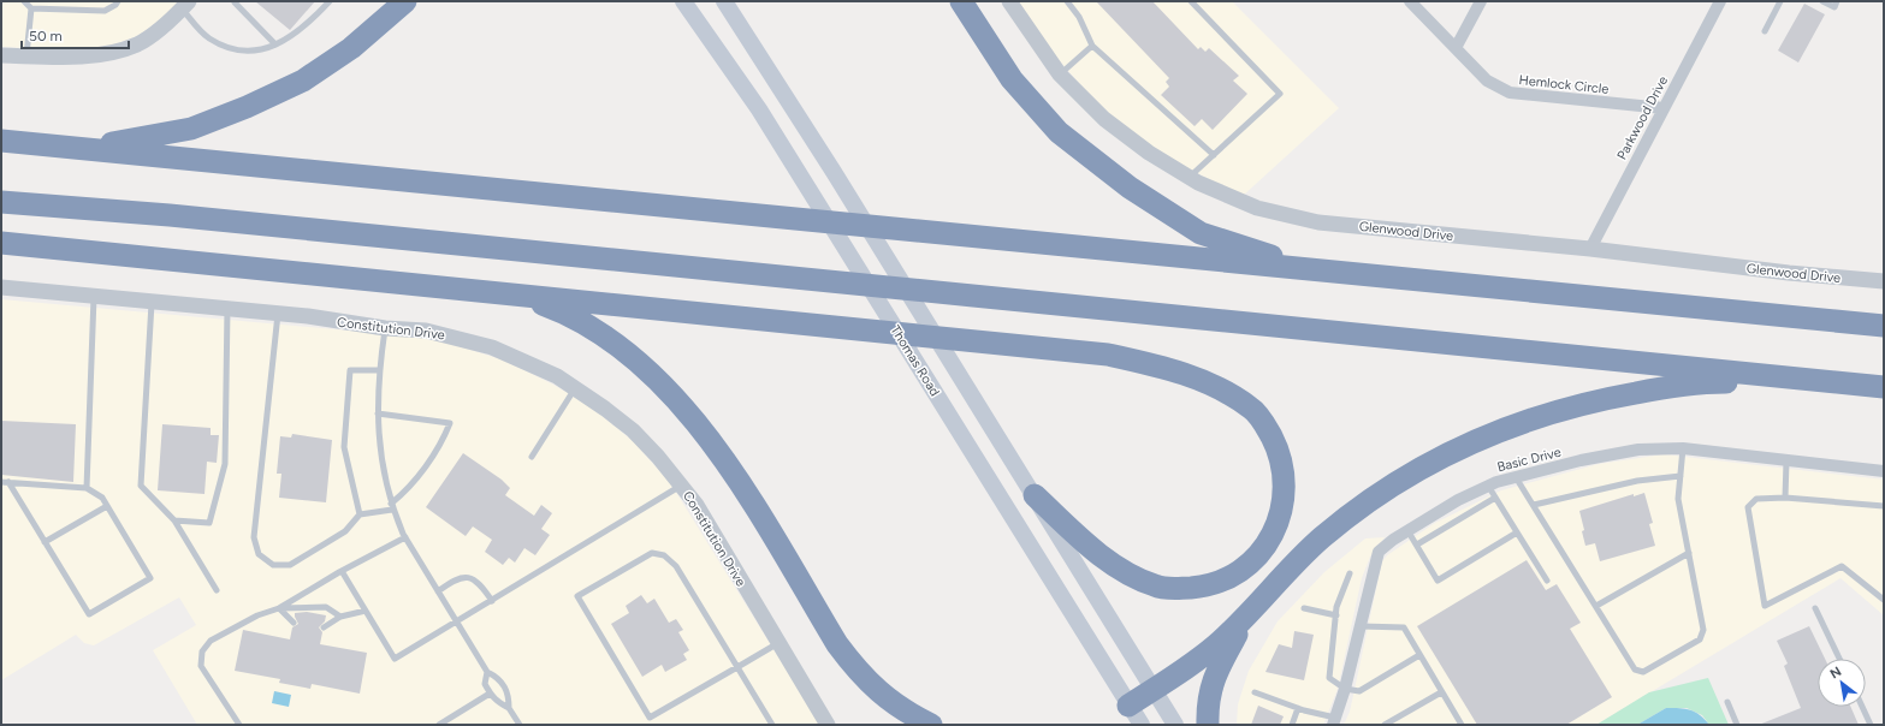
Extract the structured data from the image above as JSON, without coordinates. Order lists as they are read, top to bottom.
{
  "streets": {
    "main road": ["Thomas Road"],
    "street": [
      "Hemlock Circle",
      "Parkwood Drive",
      "Glenwood Drive",
      "Constitution Drive",
      "Basic Drive"
    ]
  },
  "crossings": [
    ["Hemlock Circle", "Parkwood Drive"],
    ["Parkwood Drive", "Glenwood Drive"]
  ],
  "scale_bar": "50 m",
  "north": "top left"
}
